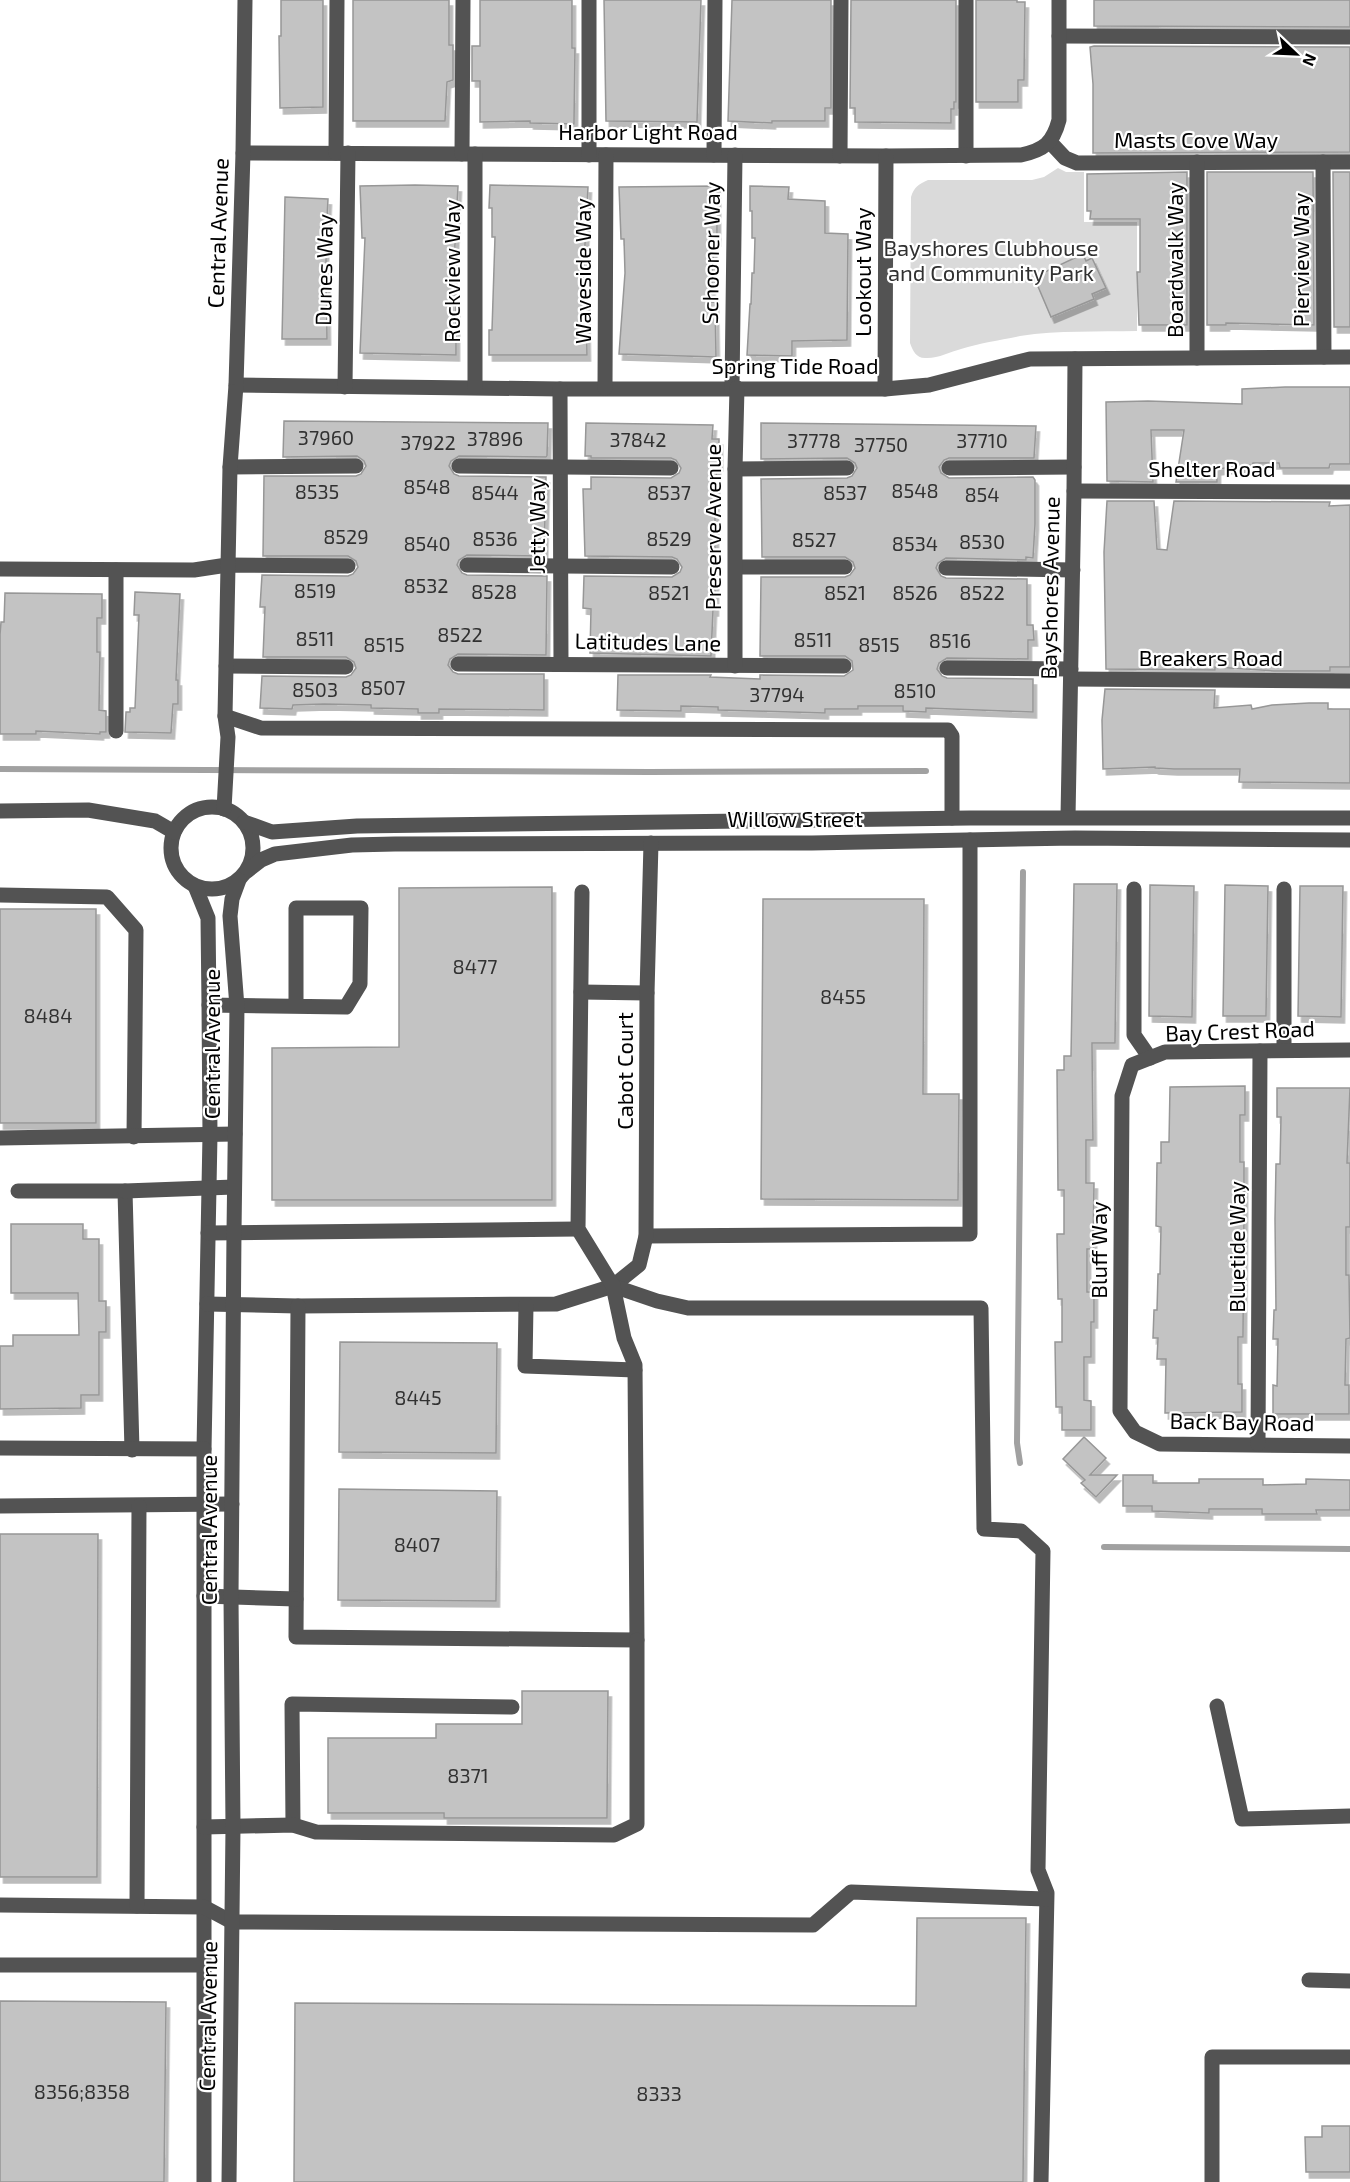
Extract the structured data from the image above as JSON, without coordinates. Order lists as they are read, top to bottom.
{
  "streets": {
    "street": [
      "Harbor Light Road",
      "Masts Cove Way",
      "Central Avenue",
      "Schooner Way",
      "Boardwalk Way",
      "Pierview Way",
      "Dunes Way",
      "Rockview Way",
      "Waveside Way",
      "Lookout Way",
      "Spring Tide Road",
      "Shelter Road",
      "Jetty Way",
      "Preserve Avenue",
      "Bayshores Avenue",
      "Latitudes Lane",
      "Breakers Road",
      "Willow Street",
      "Bay Crest Road",
      "Cabot Court",
      "Bluetide Way",
      "Bluff Way",
      "Back Bay Road"
    ]
  },
  "crossings": [
    ["Harbor Light Road", "Masts Cove Way"],
    ["Harbor Light Road", "Central Avenue"],
    ["Harbor Light Road", "Schooner Way"],
    ["Harbor Light Road", "Dunes Way"],
    ["Harbor Light Road", "Rockview Way"],
    ["Harbor Light Road", "Waveside Way"],
    ["Harbor Light Road", "Lookout Way"],
    ["Masts Cove Way", "Boardwalk Way"],
    ["Masts Cove Way", "Pierview Way"],
    ["Central Avenue", "Spring Tide Road"],
    ["Central Avenue", "Willow Street"],
    ["Schooner Way", "Spring Tide Road"],
    ["Schooner Way", "Preserve Avenue"],
    ["Boardwalk Way", "Spring Tide Road"],
    ["Pierview Way", "Spring Tide Road"],
    ["Dunes Way", "Spring Tide Road"],
    ["Rockview Way", "Spring Tide Road"],
    ["Waveside Way", "Spring Tide Road"],
    ["Lookout Way", "Spring Tide Road"],
    ["Spring Tide Road", "Jetty Way"],
    ["Spring Tide Road", "Preserve Avenue"],
    ["Spring Tide Road", "Bayshores Avenue"],
    ["Shelter Road", "Bayshores Avenue"],
    ["Jetty Way", "Latitudes Lane"],
    ["Preserve Avenue", "Latitudes Lane"],
    ["Bayshores Avenue", "Breakers Road"],
    ["Bayshores Avenue", "Willow Street"],
    ["Willow Street", "Cabot Court"],
    ["Bay Crest Road", "Bluetide Way"],
    ["Bay Crest Road", "Bluff Way"],
    ["Bluetide Way", "Back Bay Road"],
    ["Bluff Way", "Back Bay Road"]
  ],
  "parks": ["Bayshores Clubhouse and Community Park"],
  "house_numbers": [
    "37960",
    "37896",
    "37842",
    "37778",
    "37710",
    "37922",
    "37750",
    "8548",
    "8548",
    "8535",
    "8544",
    "8537",
    "8537",
    "854",
    "8529",
    "8536",
    "8529",
    "8527",
    "8530",
    "8540",
    "8534",
    "8532",
    "8519",
    "8528",
    "8521",
    "8521",
    "8526",
    "8522",
    "8522",
    "8511",
    "8511",
    "8516",
    "8515",
    "8515",
    "8507",
    "8503",
    "8510",
    "37794",
    "8477",
    "8455",
    "8484",
    "8445",
    "8407",
    "8371",
    "8356;8358",
    "8333"
  ],
  "north": "bottom right"
}
